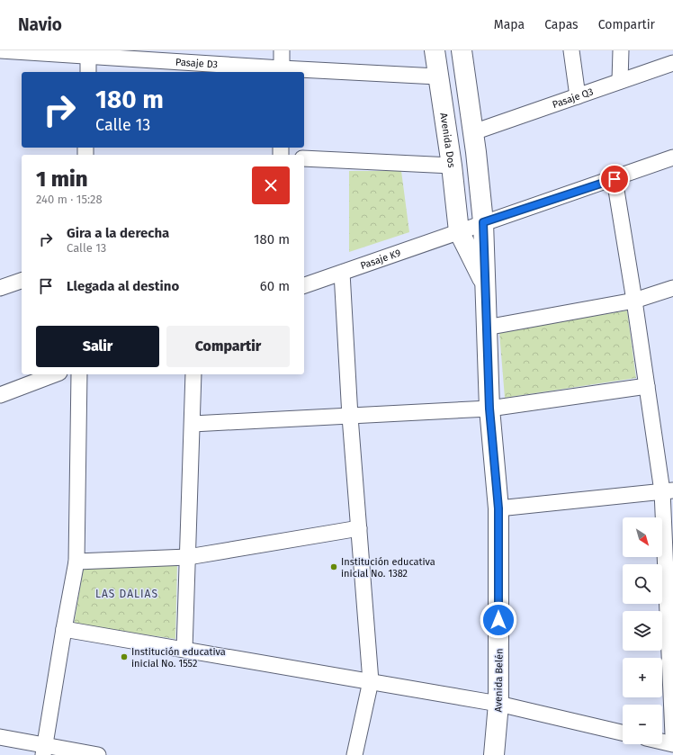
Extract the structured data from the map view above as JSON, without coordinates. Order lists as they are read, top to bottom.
{
  "streets": {
    "street": [
      "Pasaje D3",
      "Pasaje Q3",
      "Avenida Dos",
      "Pasaje K9",
      "Avenida Belén"
    ]
  },
  "crossings": [
    ["Pasaje D3", "Avenida Dos"],
    ["Avenida Dos", "Pasaje K9"],
    ["Avenida Dos", "Avenida Belén"],
    ["Pasaje K9", "Avenida Belén"]
  ],
  "districts": ["LAS DALIAS"],
  "places": ["Institución educativa inicial No. 1382", "Institución educativa inicial No. 1552"],
  "north": "bottom right",
  "page": {
    "header": "Navio",
    "nav": ["Mapa", "Capas", "Compartir"],
    "turn": ["180 m", "Calle 13"],
    "heading": ["1 min", "240 m · 15:28"],
    "list": [
      {
        "name": "Gira a la derecha",
        "note": "Calle 13",
        "value": "180 m"
      },
      {
        "name": "Llegada al destino",
        "value": "60 m"
      }
    ],
    "buttons": ["Salir", "Compartir"],
    "map_buttons": ["+", "−"]
  }
}
